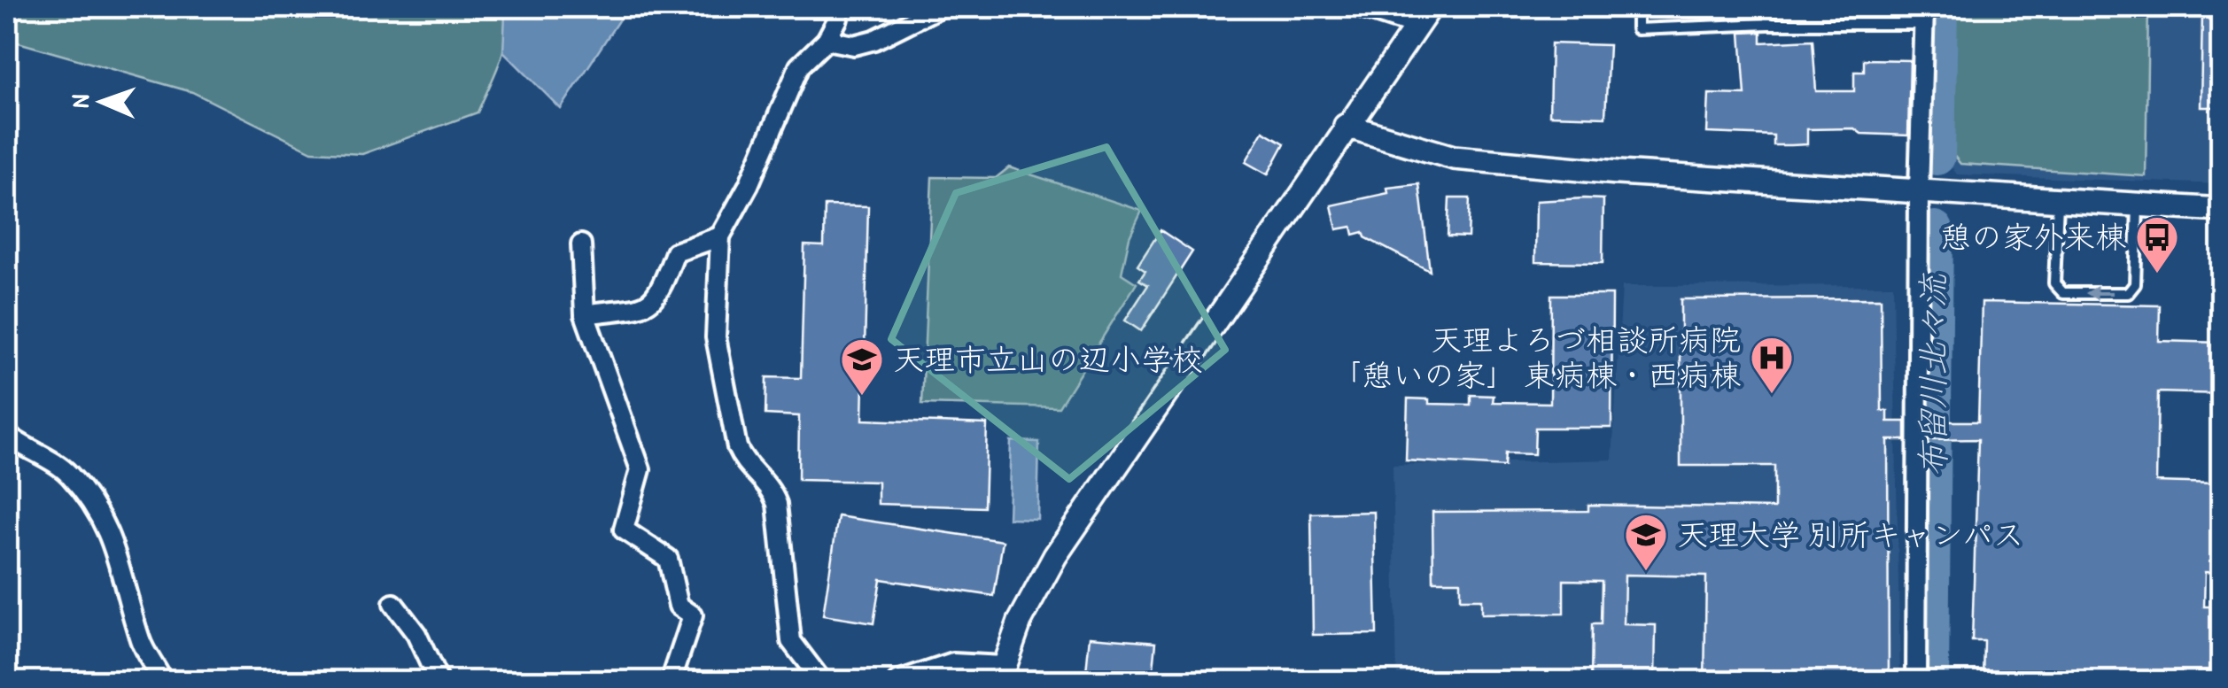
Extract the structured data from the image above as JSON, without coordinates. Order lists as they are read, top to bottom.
{
  "water": ["布留川北々流"],
  "places": {
    "bus stop": ["憩の家外来棟"],
    "hospital": ["天理よろづ相談所病院 「憩いの家」 東病棟・西病棟"],
    "school or university": ["天理市立山の辺小学校", "天理大学 別所キャンパス"]
  },
  "north": "left"
}
